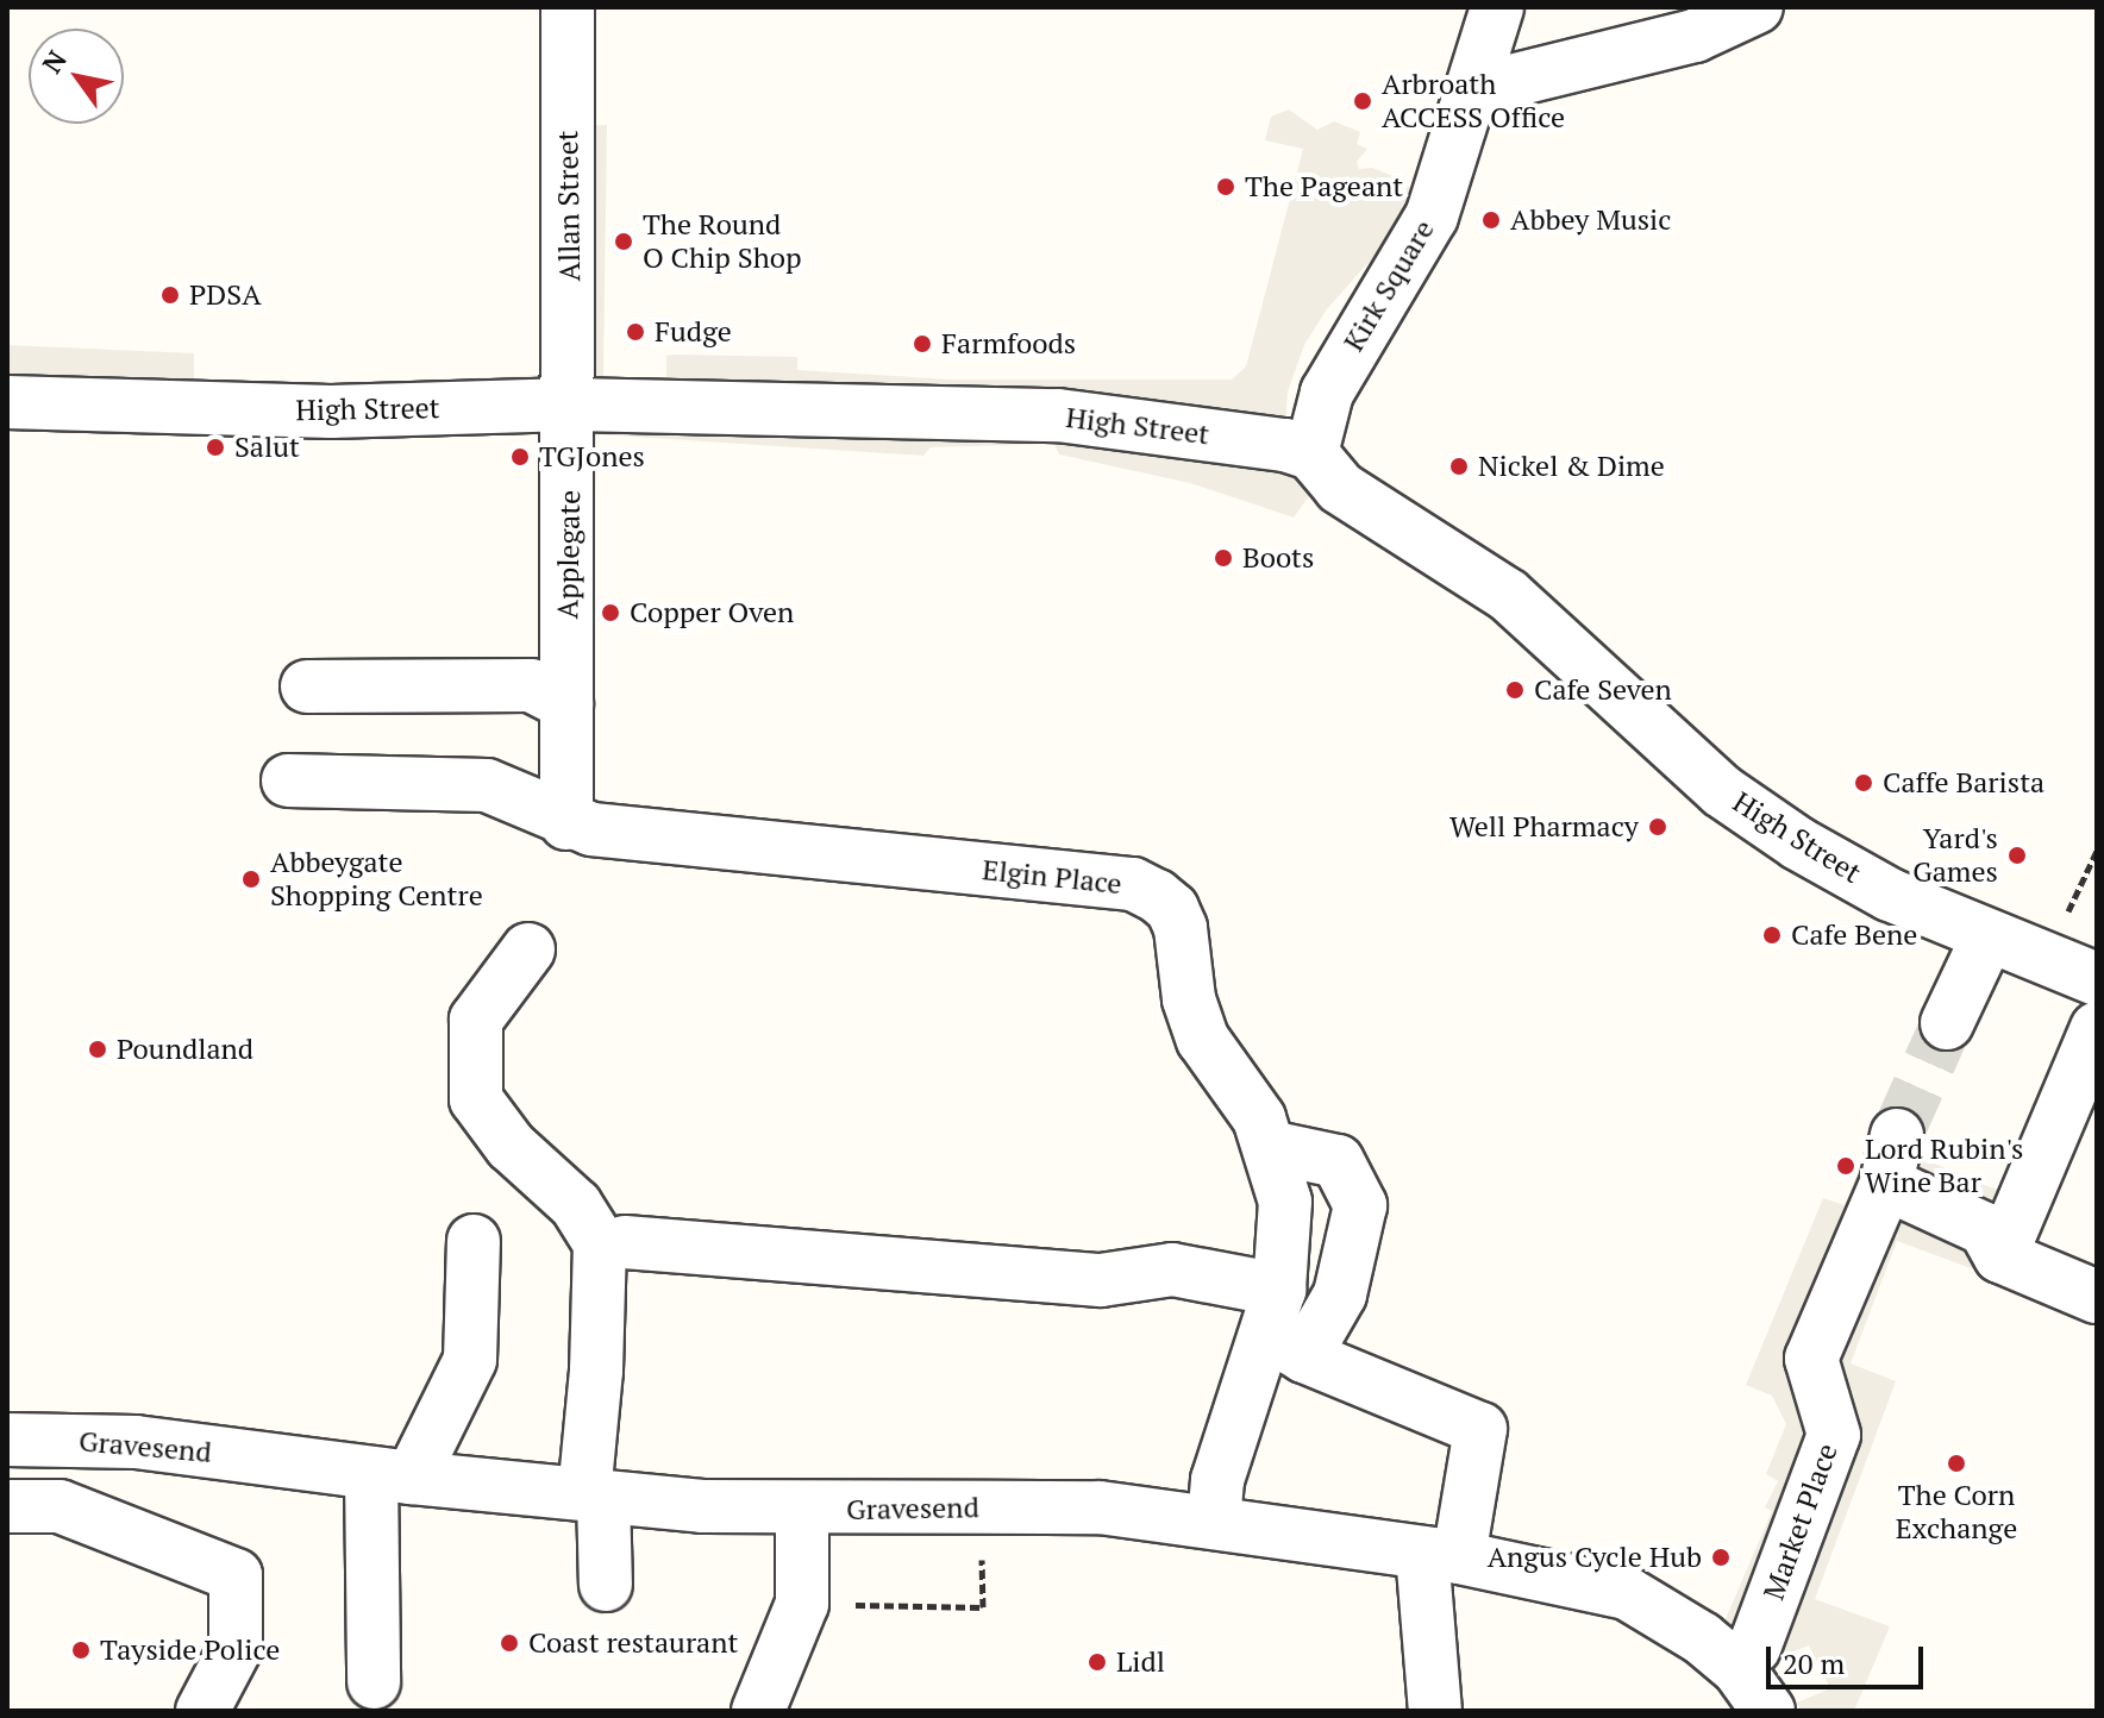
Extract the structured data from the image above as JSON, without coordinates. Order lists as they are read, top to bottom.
{
  "streets": {
    "street": [
      "Allan Street",
      "Kirk Square",
      "High Street",
      "Applegate",
      "Elgin Place",
      "Gravesend",
      "Market Place"
    ]
  },
  "crossings": [
    ["Allan Street", "High Street"],
    ["Allan Street", "Applegate"],
    ["Kirk Square", "High Street"],
    ["High Street", "Applegate"],
    ["Applegate", "Elgin Place"],
    ["Elgin Place", "Gravesend"]
  ],
  "places": [
    "Arbroath ACCESS Office",
    "The Pageant",
    "Abbey Music",
    "The Round O Chip Shop",
    "PDSA",
    "Fudge",
    "Farmfoods",
    "Salut",
    "TGJones",
    "Nickel & Dime",
    "Boots",
    "Copper Oven",
    "Cafe Seven",
    "Caffe Barista",
    "Well Pharmacy",
    "Yard's Games",
    "Abbeygate Shopping Centre",
    "Cafe Bene",
    "Poundland",
    "Lord Rubin's Wine Bar",
    "The Corn Exchange",
    "Angus Cycle Hub",
    "Coast restaurant",
    "Tayside Police",
    "Lidl"
  ],
  "scale_bar": "20 m",
  "north": "top left"
}
